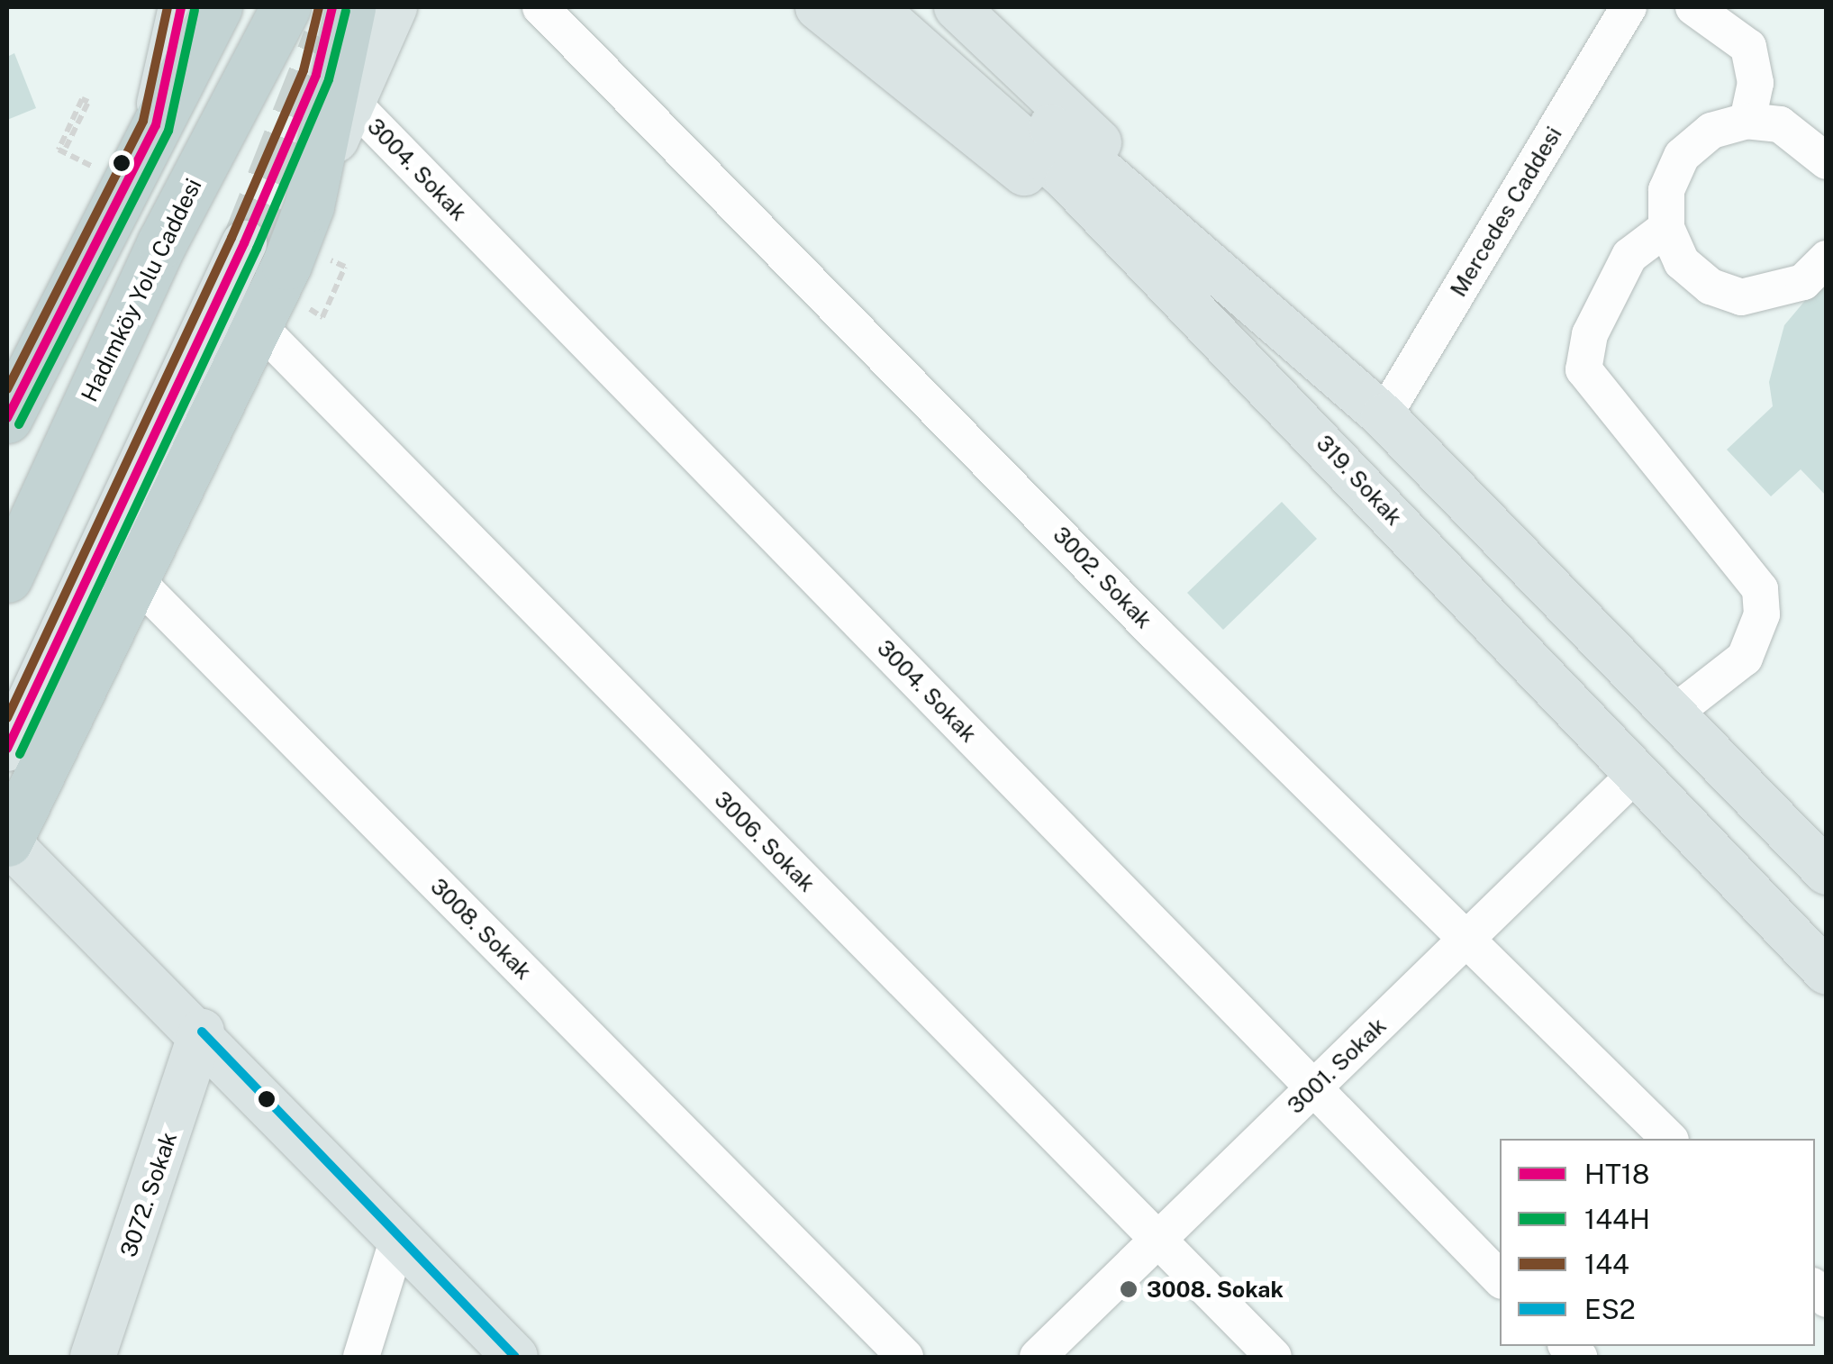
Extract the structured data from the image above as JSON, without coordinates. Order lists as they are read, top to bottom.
{
  "streets": {
    "highway": ["Hadımköy Yolu Caddesi"],
    "main road": ["319. Sokak", "3072. Sokak"],
    "street": [
      "3004. Sokak",
      "Mercedes Caddesi",
      "3002. Sokak",
      "3006. Sokak",
      "3008. Sokak",
      "3001. Sokak"
    ]
  },
  "crossings": [
    ["3004. Sokak", "3001. Sokak"],
    ["319. Sokak", "3001. Sokak"],
    ["3002. Sokak", "3001. Sokak"],
    ["3006. Sokak", "3001. Sokak"]
  ],
  "places": ["3008. Sokak"],
  "lines": [
    "transit line HT18",
    "transit line 144",
    "transit line 144H",
    "transit line ES2"
  ],
  "legend": [
    "HT18",
    "144H",
    "144",
    "ES2"
  ]
}
